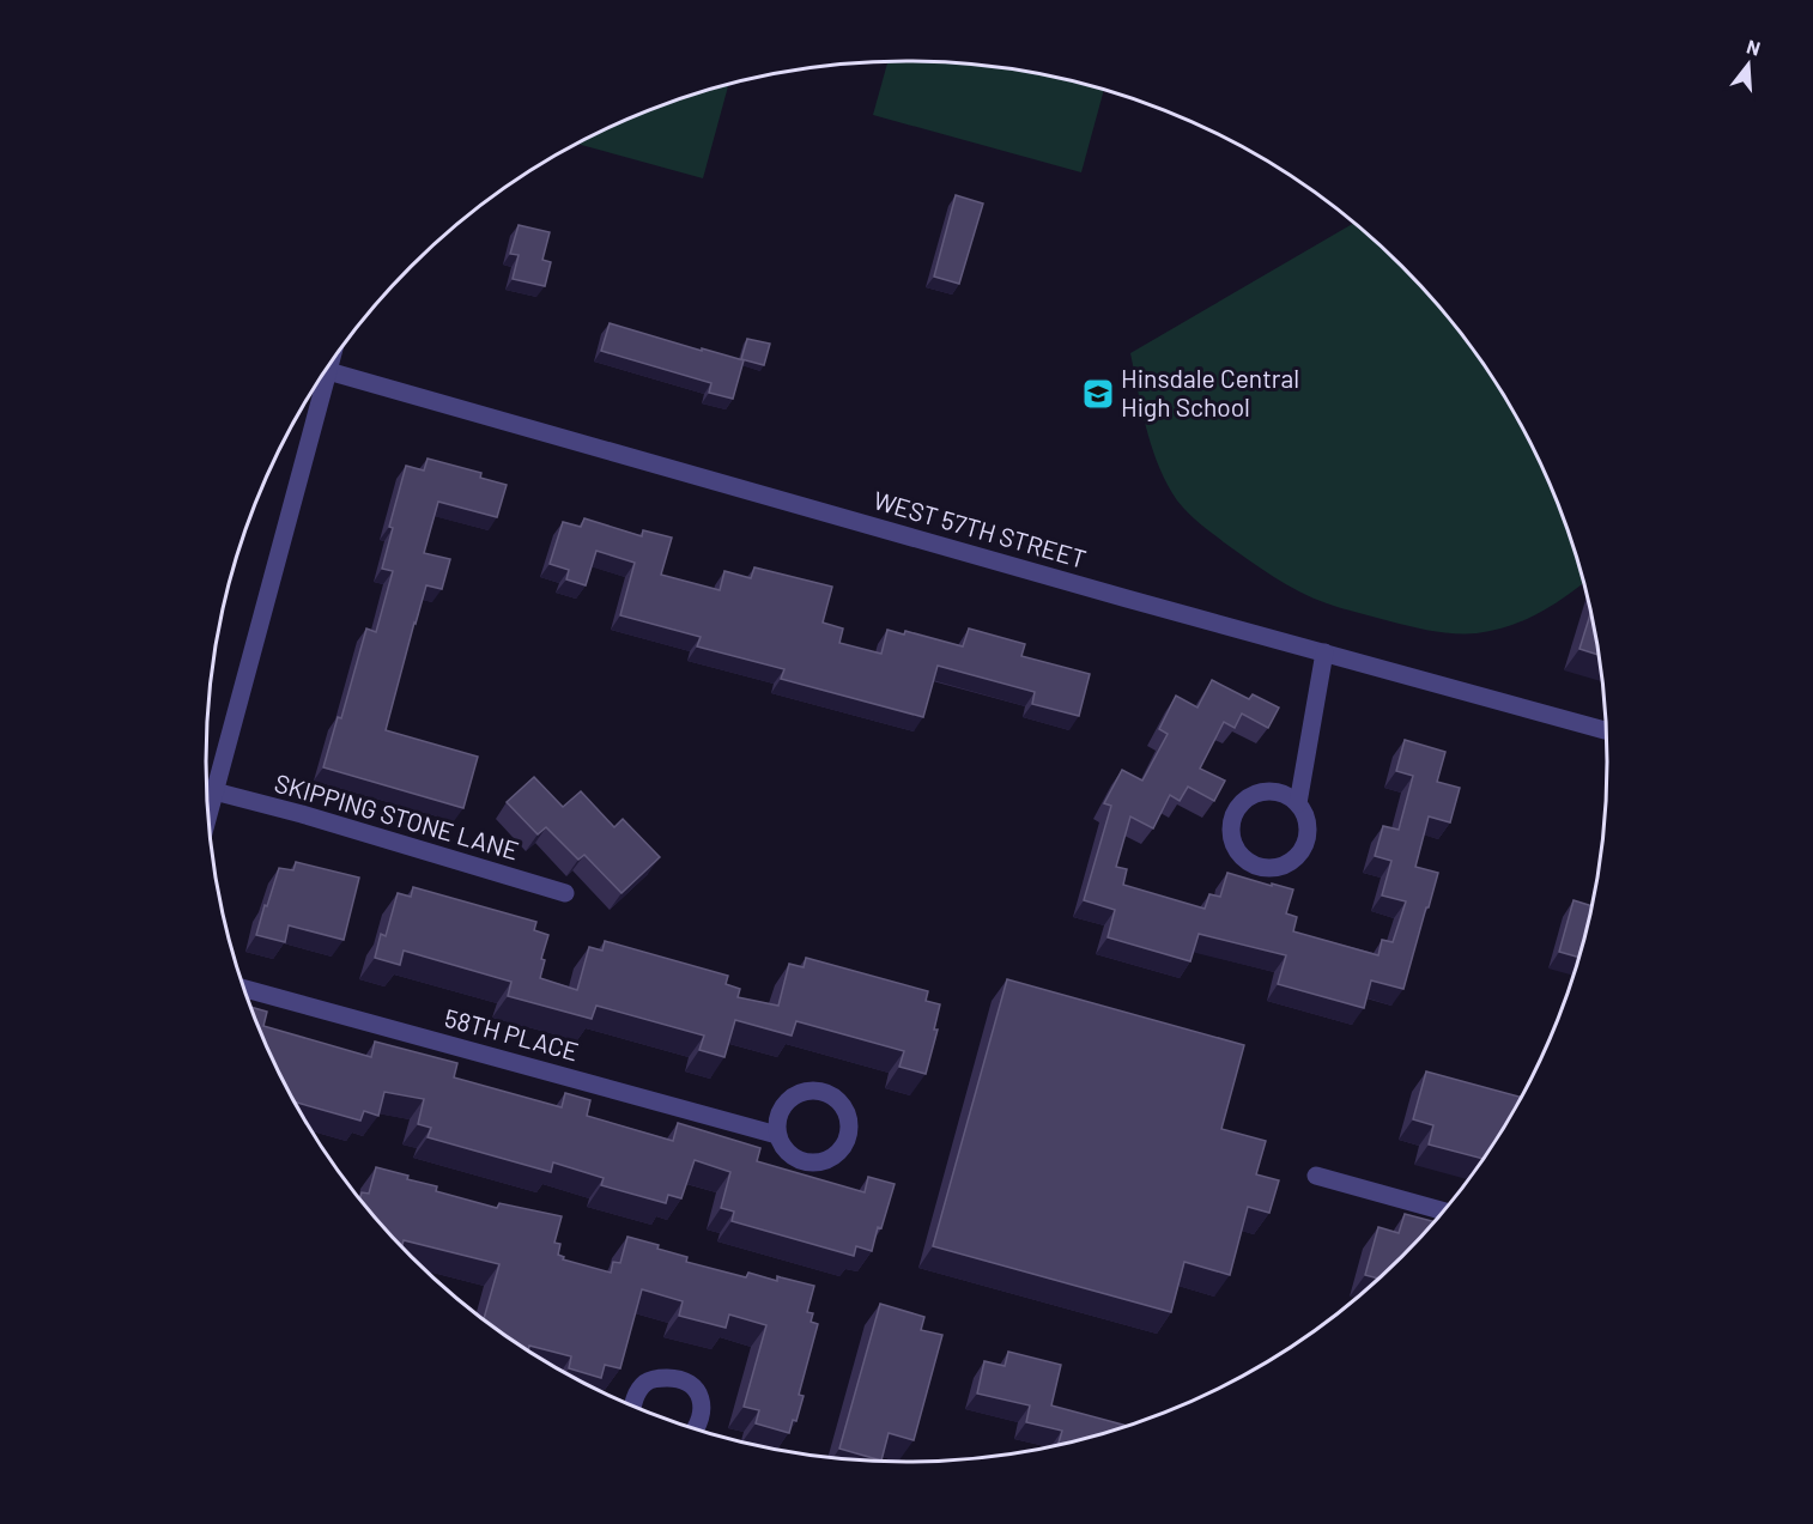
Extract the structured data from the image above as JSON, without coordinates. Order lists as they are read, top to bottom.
{
  "streets": {
    "street": ["WEST 57TH STREET", "SKIPPING STONE LANE", "58TH PLACE"]
  },
  "places": {
    "school or university": ["Hinsdale Central High School"]
  },
  "north": "top"
}
